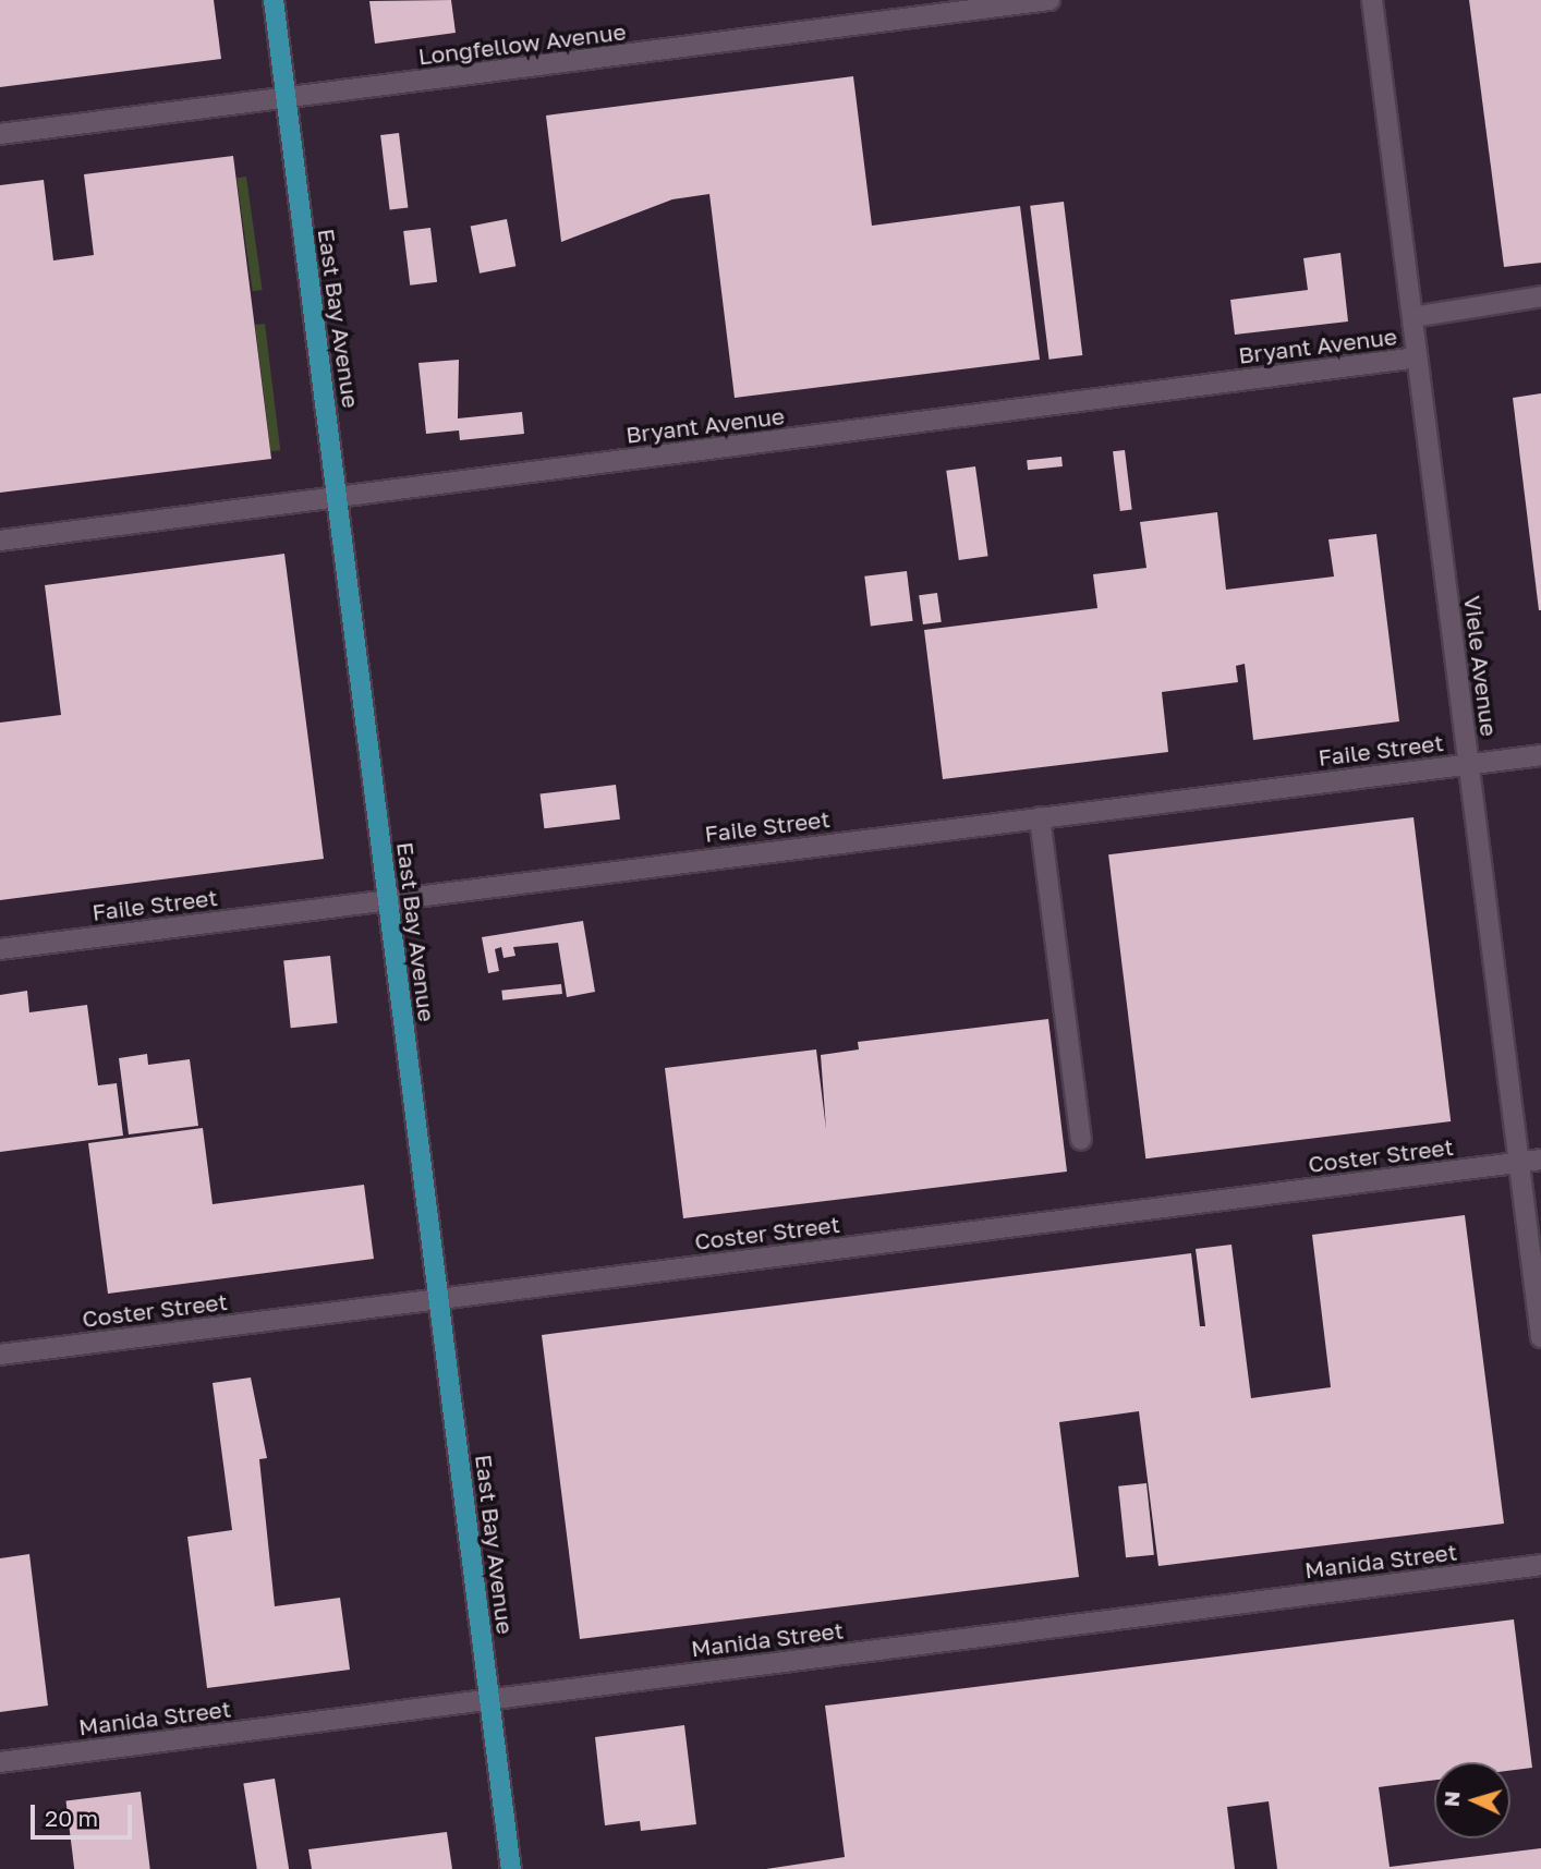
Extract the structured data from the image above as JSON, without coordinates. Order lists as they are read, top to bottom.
{
  "streets": {
    "main road": ["East Bay Avenue"],
    "street": [
      "Longfellow Avenue",
      "Bryant Avenue",
      "Viele Avenue",
      "Faile Street",
      "Coster Street",
      "Manida Street"
    ]
  },
  "crossings": [
    ["Longfellow Avenue", "East Bay Avenue"],
    ["East Bay Avenue", "Bryant Avenue"],
    ["East Bay Avenue", "Faile Street"],
    ["East Bay Avenue", "Coster Street"],
    ["East Bay Avenue", "Manida Street"],
    ["Bryant Avenue", "Viele Avenue"],
    ["Viele Avenue", "Faile Street"],
    ["Viele Avenue", "Coster Street"]
  ],
  "scale_bar": "20 m",
  "north": "left"
}
